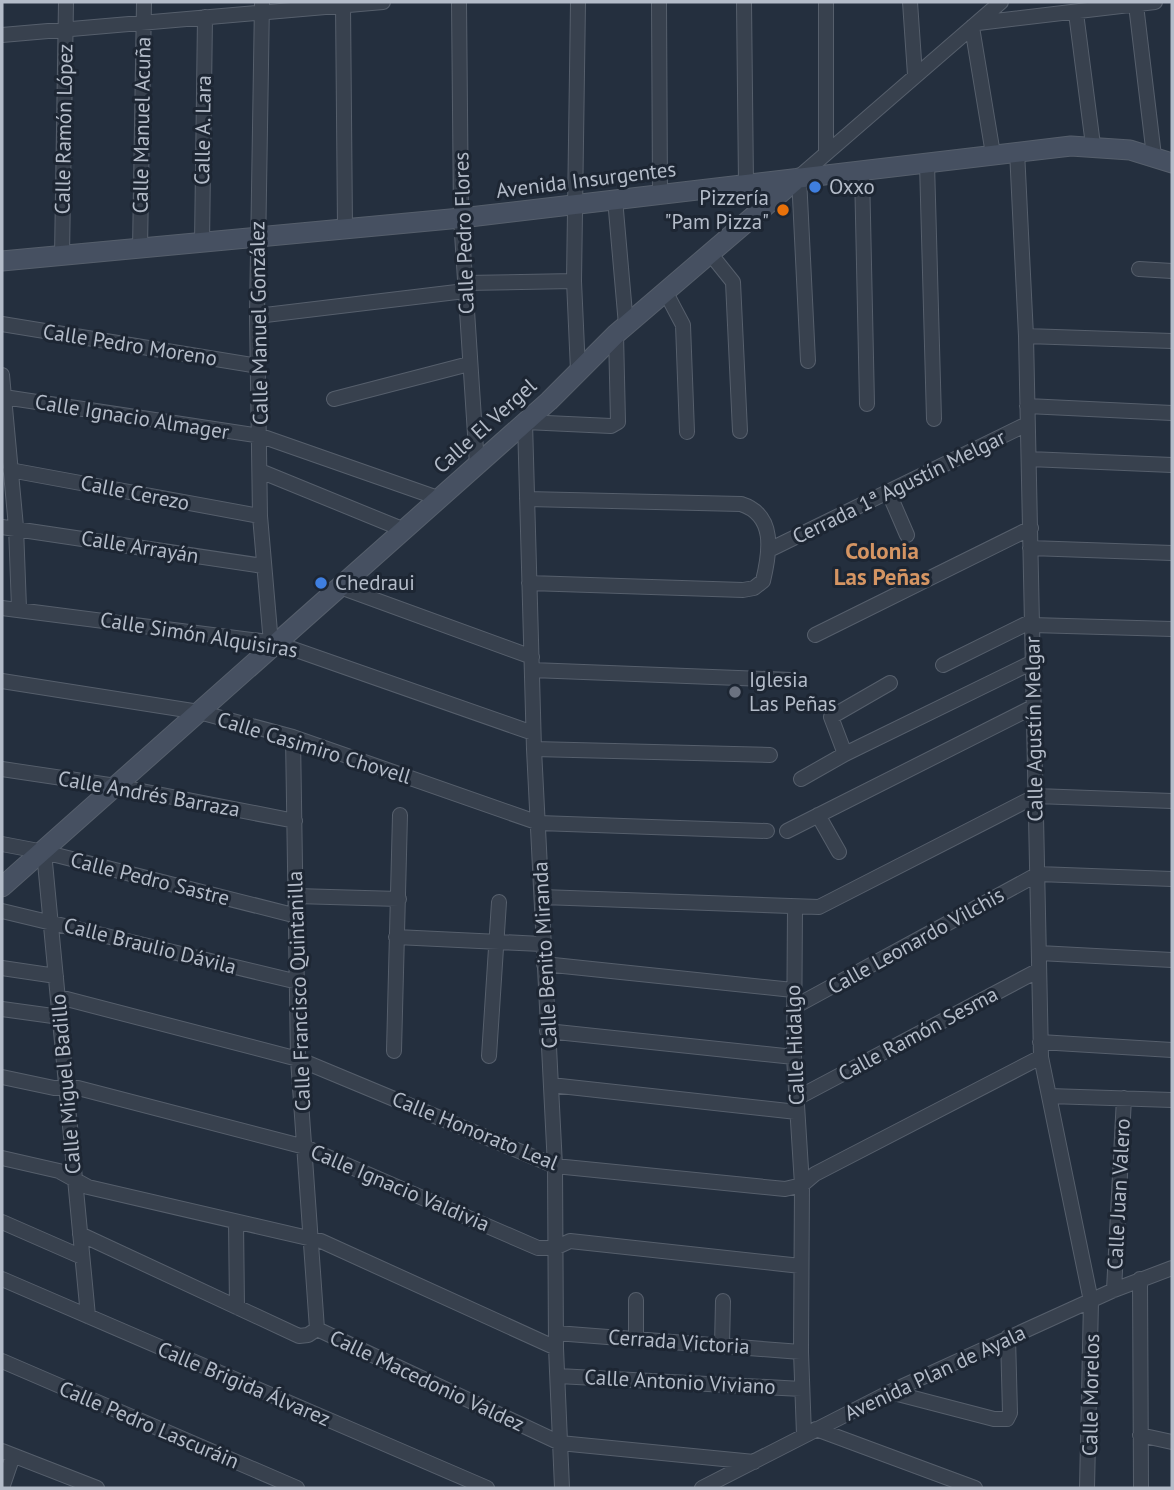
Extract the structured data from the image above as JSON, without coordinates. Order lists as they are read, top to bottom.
{
  "streets": {
    "street": [
      "Calle Manuel Acuña",
      "Calle Ramón López",
      "Calle A. Lara",
      "Avenida Insurgentes",
      "Calle Pedro Flores",
      "Calle Manuel González",
      "Calle Pedro Moreno",
      "Calle Ignacio Almager",
      "Calle El Vergel",
      "Cerrada 1ª Agustín Melgar",
      "Calle Cerezo",
      "Calle Arrayán",
      "Calle Simón Alquisiras",
      "Calle Agustín Melgar",
      "Calle Casimiro Chovell",
      "Calle Andrés Barraza",
      "Calle Pedro Sastre",
      "Calle Leonardo Vilchis",
      "Calle Braulio Dávila",
      "Calle Benito Miranda",
      "Calle Francisco Quintanilla",
      "Calle Ramón Sesma",
      "Calle Hidalgo",
      "Calle Miguel Badillo",
      "Calle Honorato Leal",
      "Calle Ignacio Valdivia",
      "Calle Juan Valero",
      "Cerrada Victoria",
      "Avenida Plan de Ayala",
      "Calle Macedonio Valdez",
      "Calle Antonio Viviano",
      "Calle Brigida Álvarez",
      "Calle Morelos",
      "Calle Pedro Lascuráin"
    ]
  },
  "crossings": [
    ["Calle Manuel Acuña", "Avenida Insurgentes"],
    ["Calle Ramón López", "Avenida Insurgentes"],
    ["Calle A. Lara", "Avenida Insurgentes"],
    ["Avenida Insurgentes", "Calle Pedro Flores"],
    ["Avenida Insurgentes", "Calle Manuel González"],
    ["Avenida Insurgentes", "Calle El Vergel"],
    ["Avenida Insurgentes", "Calle Agustín Melgar"],
    ["Calle Pedro Flores", "Calle El Vergel"],
    ["Calle Manuel González", "Calle Pedro Moreno"],
    ["Calle Manuel González", "Calle Ignacio Almager"],
    ["Calle Manuel González", "Calle El Vergel"],
    ["Calle Manuel González", "Calle Cerezo"],
    ["Calle Manuel González", "Calle Arrayán"],
    ["Calle Manuel González", "Calle Simón Alquisiras"],
    ["Calle Ignacio Almager", "Calle El Vergel"],
    ["Calle El Vergel", "Calle Simón Alquisiras"],
    ["Calle El Vergel", "Calle Casimiro Chovell"],
    ["Calle El Vergel", "Calle Andrés Barraza"],
    ["Calle El Vergel", "Calle Pedro Sastre"],
    ["Calle El Vergel", "Calle Benito Miranda"],
    ["Calle El Vergel", "Calle Miguel Badillo"],
    ["Cerrada 1ª Agustín Melgar", "Calle Agustín Melgar"],
    ["Calle Simón Alquisiras", "Calle Benito Miranda"],
    ["Calle Agustín Melgar", "Calle Leonardo Vilchis"],
    ["Calle Agustín Melgar", "Calle Ramón Sesma"],
    ["Calle Agustín Melgar", "Avenida Plan de Ayala"],
    ["Calle Agustín Melgar", "Calle Morelos"],
    ["Calle Casimiro Chovell", "Calle Benito Miranda"],
    ["Calle Casimiro Chovell", "Calle Francisco Quintanilla"],
    ["Calle Andrés Barraza", "Calle Francisco Quintanilla"],
    ["Calle Pedro Sastre", "Calle Francisco Quintanilla"],
    ["Calle Pedro Sastre", "Calle Miguel Badillo"],
    ["Calle Leonardo Vilchis", "Calle Hidalgo"],
    ["Calle Braulio Dávila", "Calle Francisco Quintanilla"],
    ["Calle Braulio Dávila", "Calle Miguel Badillo"],
    ["Calle Benito Miranda", "Calle Honorato Leal"],
    ["Calle Benito Miranda", "Calle Ignacio Valdivia"],
    ["Calle Benito Miranda", "Cerrada Victoria"],
    ["Calle Benito Miranda", "Calle Macedonio Valdez"],
    ["Calle Benito Miranda", "Calle Antonio Viviano"],
    ["Calle Francisco Quintanilla", "Calle Honorato Leal"],
    ["Calle Francisco Quintanilla", "Calle Ignacio Valdivia"],
    ["Calle Francisco Quintanilla", "Calle Macedonio Valdez"],
    ["Calle Ramón Sesma", "Calle Hidalgo"],
    ["Calle Hidalgo", "Calle Honorato Leal"],
    ["Calle Hidalgo", "Calle Ignacio Valdivia"],
    ["Calle Hidalgo", "Cerrada Victoria"],
    ["Calle Hidalgo", "Avenida Plan de Ayala"],
    ["Calle Hidalgo", "Calle Antonio Viviano"],
    ["Calle Miguel Badillo", "Calle Honorato Leal"],
    ["Calle Miguel Badillo", "Calle Ignacio Valdivia"],
    ["Calle Miguel Badillo", "Calle Macedonio Valdez"],
    ["Calle Miguel Badillo", "Calle Brigida Álvarez"],
    ["Calle Juan Valero", "Avenida Plan de Ayala"],
    ["Avenida Plan de Ayala", "Calle Macedonio Valdez"],
    ["Avenida Plan de Ayala", "Calle Morelos"]
  ],
  "districts": ["Colonia Las Peñas"],
  "places": [
    "Oxxo",
    "Pizzería \"Pam Pizza\"",
    "Chedraui",
    "Iglesia Las Peñas"
  ]
}
